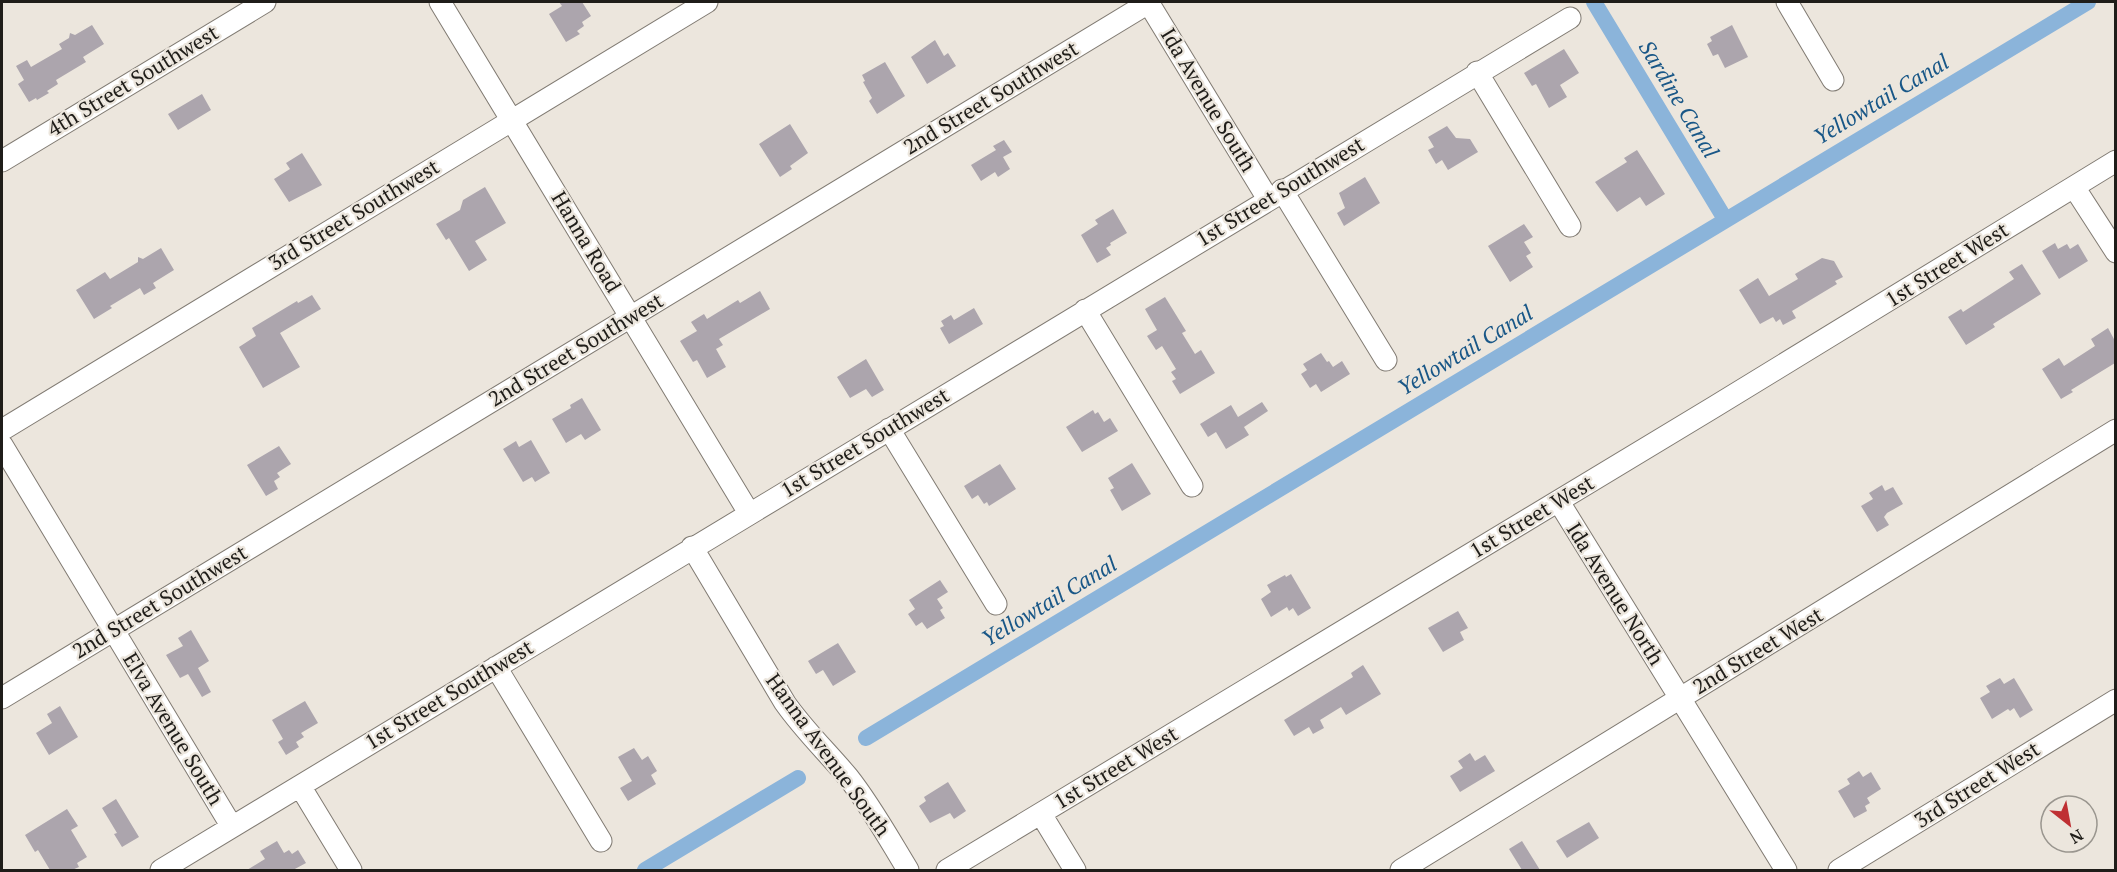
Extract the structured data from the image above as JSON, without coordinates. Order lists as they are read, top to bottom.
{
  "streets": {
    "street": [
      "4th Street Southwest",
      "2nd Street Southwest",
      "Ida Avenue South",
      "1st Street Southwest",
      "3rd Street Southwest",
      "Hanna Road",
      "1st Street West",
      "Ida Avenue North",
      "2nd Street West",
      "Elva Avenue South",
      "Hanna Avenue South",
      "3rd Street West"
    ]
  },
  "crossings": [
    ["2nd Street Southwest", "Ida Avenue South"],
    ["2nd Street Southwest", "Hanna Road"],
    ["2nd Street Southwest", "Elva Avenue South"],
    ["Ida Avenue South", "1st Street Southwest"],
    ["1st Street Southwest", "Hanna Road"],
    ["1st Street Southwest", "Elva Avenue South"],
    ["1st Street Southwest", "Hanna Avenue South"],
    ["3rd Street Southwest", "Hanna Road"],
    ["1st Street West", "Ida Avenue North"],
    ["Ida Avenue North", "2nd Street West"]
  ],
  "water": ["Sardine Canal", "Yellowtail Canal"],
  "north": "bottom right"
}
